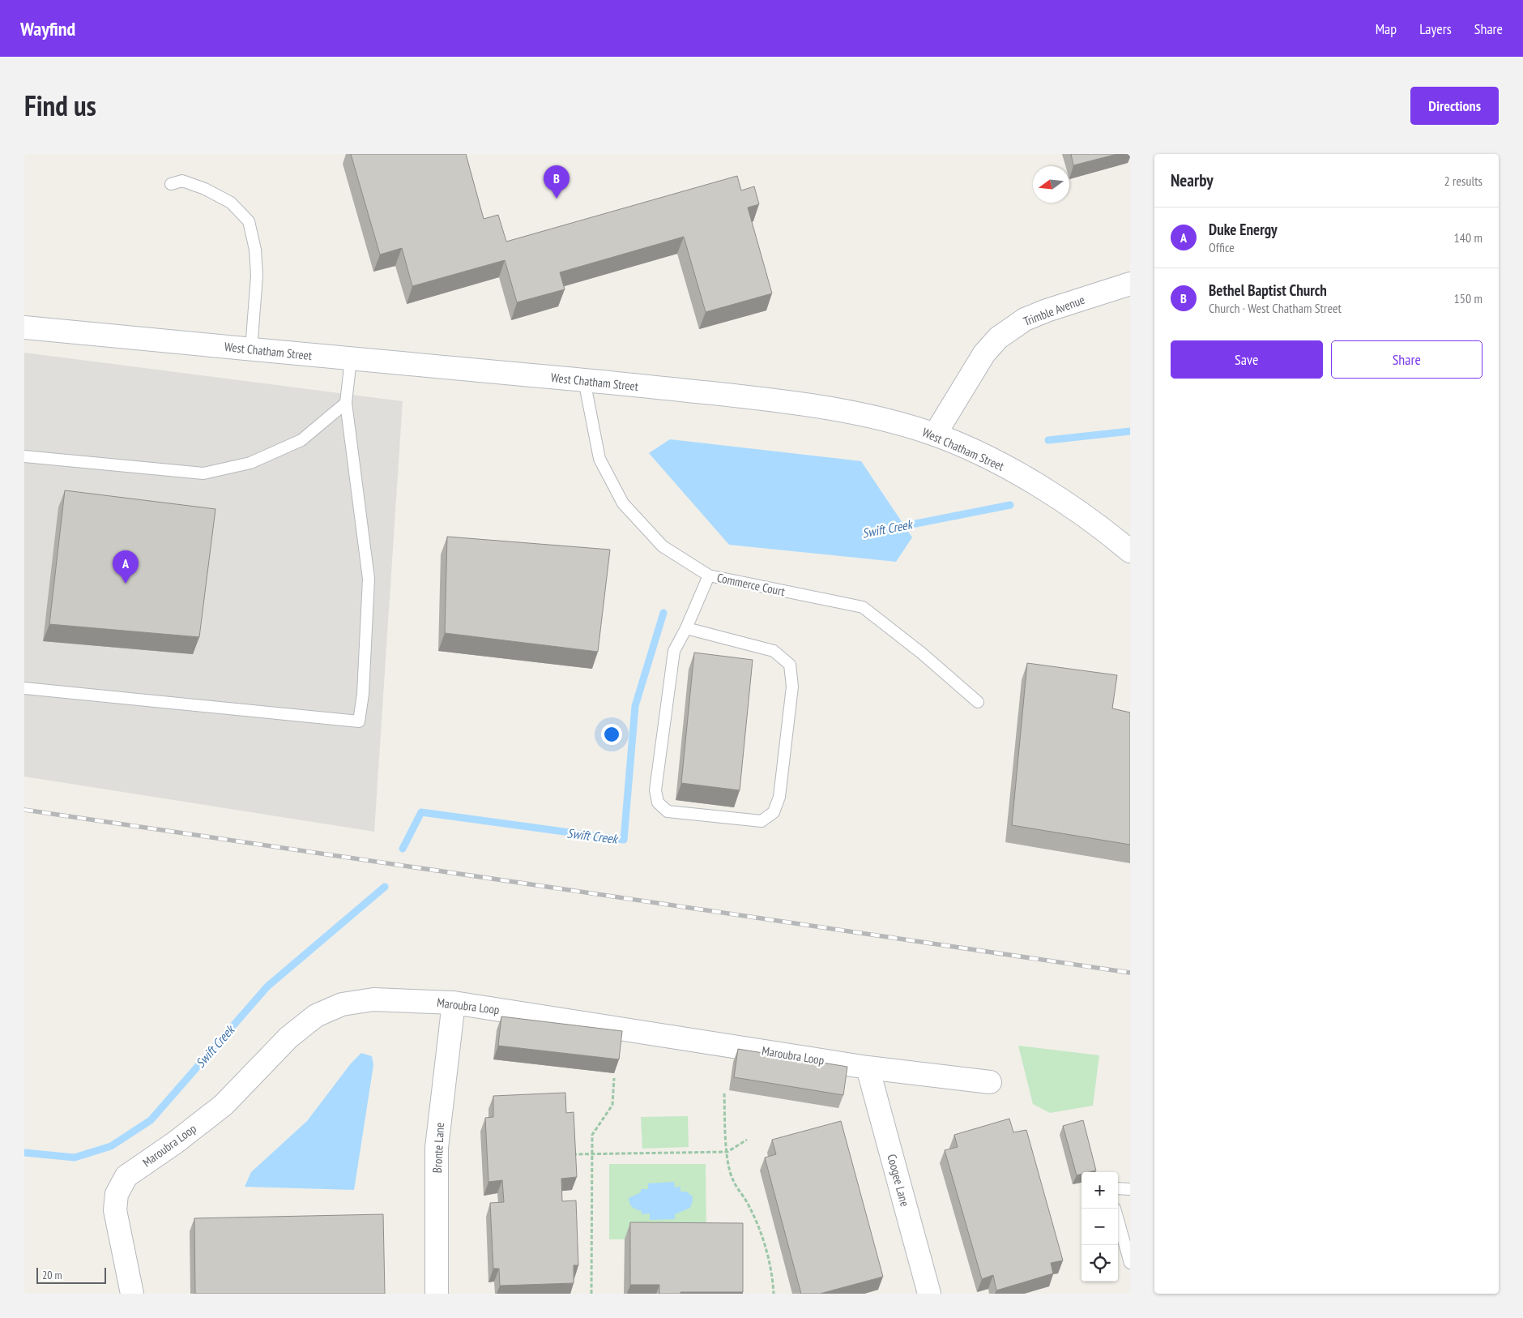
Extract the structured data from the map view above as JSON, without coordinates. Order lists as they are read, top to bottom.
{
  "streets": {
    "street": [
      "Trimble Avenue",
      "West Chatham Street",
      "Maroubra Loop",
      "Bronte Lane",
      "Coogee Lane"
    ],
    "lane": ["Commerce Court"]
  },
  "crossings": [
    ["Trimble Avenue", "West Chatham Street"],
    ["West Chatham Street", "Commerce Court"],
    ["Maroubra Loop", "Bronte Lane"],
    ["Maroubra Loop", "Coogee Lane"]
  ],
  "water": ["Swift Creek"],
  "scale_bar": "20 m",
  "north": "left",
  "page": {
    "header": "Wayfind",
    "nav": ["Map", "Layers", "Share"],
    "title": "Find us",
    "buttons": [
      "Directions",
      ["Save", "Share"]
    ],
    "heading": ["Nearby", "2 results"],
    "pins": ["B", "A"],
    "list": [
      {
        "mark": "A",
        "name": "Duke Energy",
        "note": "Office",
        "value": "140 m"
      },
      {
        "mark": "B",
        "name": "Bethel Baptist Church",
        "note": "Church · West Chatham Street",
        "value": "150 m"
      }
    ],
    "map_buttons": ["+", "−"],
    "scale": "20 m"
  }
}
